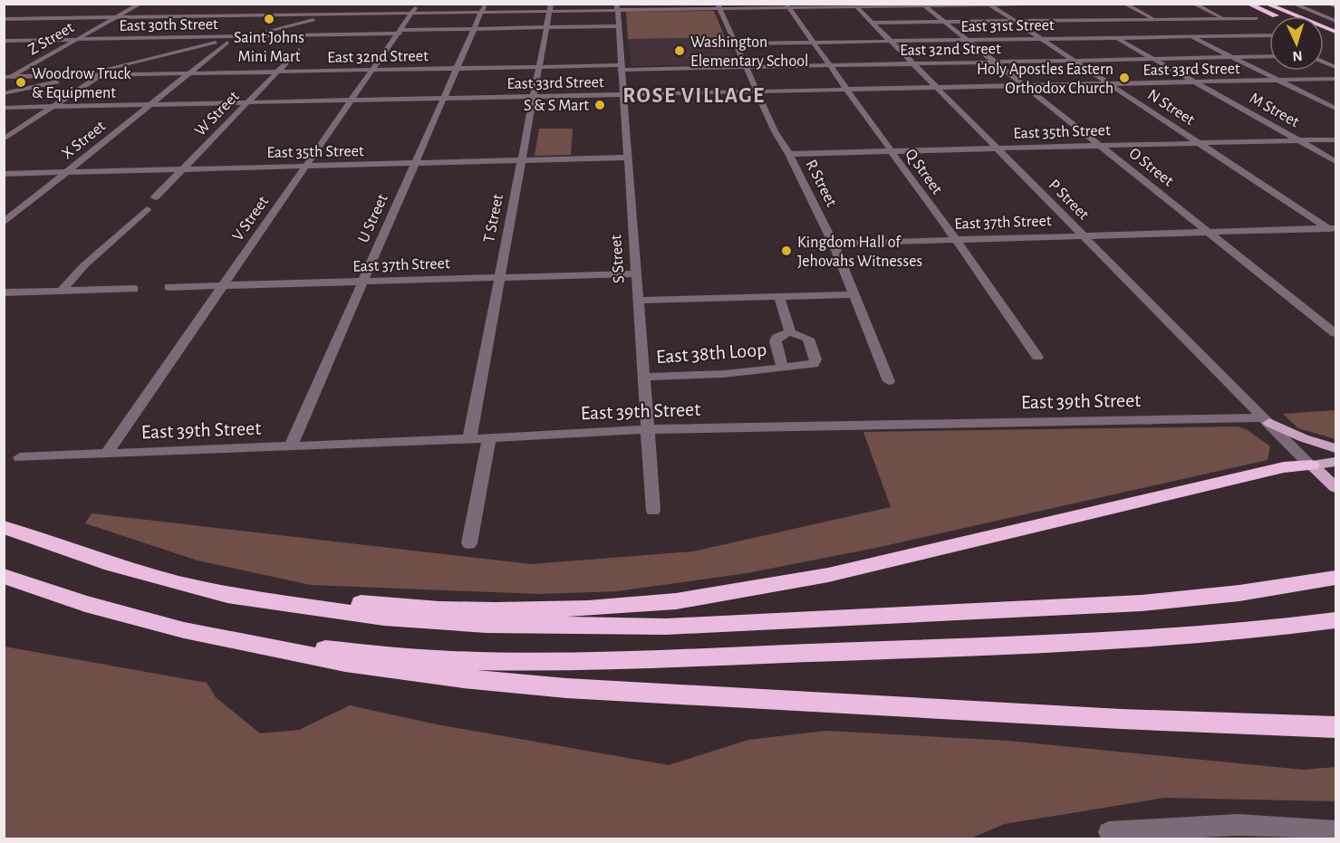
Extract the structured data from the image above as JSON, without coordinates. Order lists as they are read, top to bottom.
{
  "streets": {
    "street": [
      "East 30th Street",
      "East 31st Street",
      "Z Street",
      "East 32nd Street",
      "East 33rd Street",
      "N Street",
      "M Street",
      "W Street",
      "East 35th Street",
      "X Street",
      "O Street",
      "Q Street",
      "R Street",
      "P Street",
      "V Street",
      "U Street",
      "T Street",
      "East 37th Street",
      "S Street",
      "East 38th Loop",
      "East 39th Street"
    ]
  },
  "crossings": [
    ["East 30th Street", "Z Street"],
    ["East 30th Street", "V Street"],
    ["East 30th Street", "U Street"],
    ["East 30th Street", "T Street"],
    ["East 30th Street", "S Street"],
    ["East 31st Street", "N Street"],
    ["East 31st Street", "M Street"],
    ["East 31st Street", "O Street"],
    ["East 31st Street", "Q Street"],
    ["East 31st Street", "R Street"],
    ["East 31st Street", "P Street"],
    ["Z Street", "East 32nd Street"],
    ["East 32nd Street", "N Street"],
    ["East 32nd Street", "M Street"],
    ["East 32nd Street", "W Street"],
    ["East 32nd Street", "X Street"],
    ["East 32nd Street", "O Street"],
    ["East 32nd Street", "Q Street"],
    ["East 32nd Street", "R Street"],
    ["East 32nd Street", "P Street"],
    ["East 32nd Street", "V Street"],
    ["East 32nd Street", "U Street"],
    ["East 32nd Street", "T Street"],
    ["East 32nd Street", "S Street"],
    ["East 33rd Street", "N Street"],
    ["East 33rd Street", "M Street"],
    ["East 33rd Street", "W Street"],
    ["East 33rd Street", "X Street"],
    ["East 33rd Street", "O Street"],
    ["East 33rd Street", "Q Street"],
    ["East 33rd Street", "R Street"],
    ["East 33rd Street", "P Street"],
    ["East 33rd Street", "V Street"],
    ["East 33rd Street", "U Street"],
    ["East 33rd Street", "T Street"],
    ["East 33rd Street", "S Street"],
    ["N Street", "East 35th Street"],
    ["N Street", "East 37th Street"],
    ["M Street", "East 35th Street"],
    ["W Street", "East 35th Street"],
    ["East 35th Street", "X Street"],
    ["East 35th Street", "O Street"],
    ["East 35th Street", "Q Street"],
    ["East 35th Street", "R Street"],
    ["East 35th Street", "P Street"],
    ["East 35th Street", "V Street"],
    ["East 35th Street", "U Street"],
    ["East 35th Street", "T Street"],
    ["East 35th Street", "S Street"],
    ["O Street", "East 37th Street"],
    ["Q Street", "East 37th Street"],
    ["R Street", "East 37th Street"],
    ["P Street", "East 37th Street"],
    ["P Street", "East 39th Street"],
    ["V Street", "East 37th Street"],
    ["V Street", "East 39th Street"],
    ["U Street", "East 37th Street"],
    ["U Street", "East 39th Street"],
    ["T Street", "East 37th Street"],
    ["T Street", "East 39th Street"],
    ["East 37th Street", "S Street"],
    ["S Street", "East 38th Loop"],
    ["S Street", "East 39th Street"]
  ],
  "districts": ["ROSE VILLAGE"],
  "places": [
    "Saint Johns Mini Mart",
    "Washington Elementary School",
    "Holy Apostles Eastern Orthodox Church",
    "Woodrow Truck & Equipment",
    "S & S Mart",
    "Kingdom Hall of Jehovahs Witnesses"
  ],
  "north": "bottom"
}
